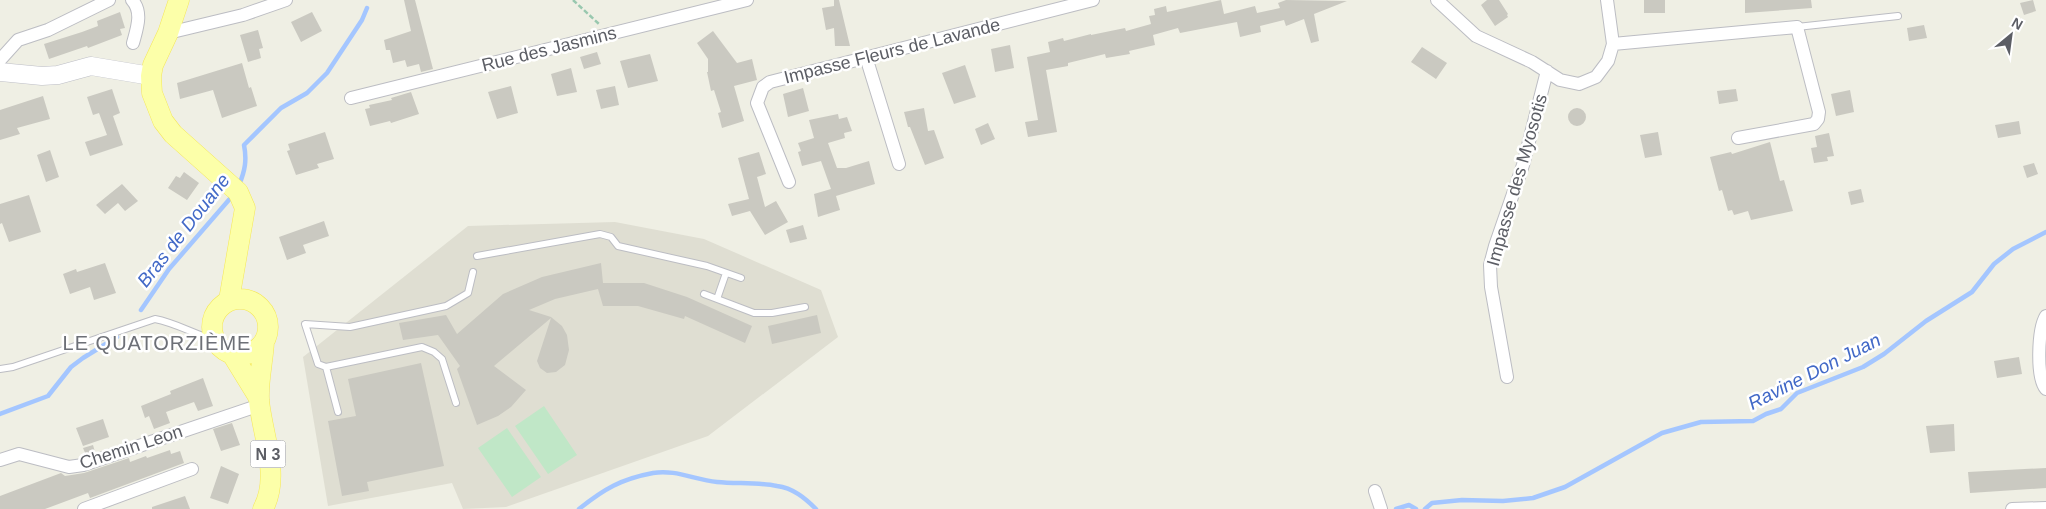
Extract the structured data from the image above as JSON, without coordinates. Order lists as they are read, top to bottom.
{
  "streets": {
    "main road": ["N 3"],
    "street": [
      "Rue des Jasmins",
      "Impasse Fleurs de Lavande",
      "Impasse des Myosotis",
      "Chemin Leon"
    ]
  },
  "crossings": [
    ["Chemin Leon", "N 3"]
  ],
  "districts": ["LE QUATORZIÈME"],
  "water": ["Bras de Douane", "Ravine Don Juan"],
  "north": "top right"
}
